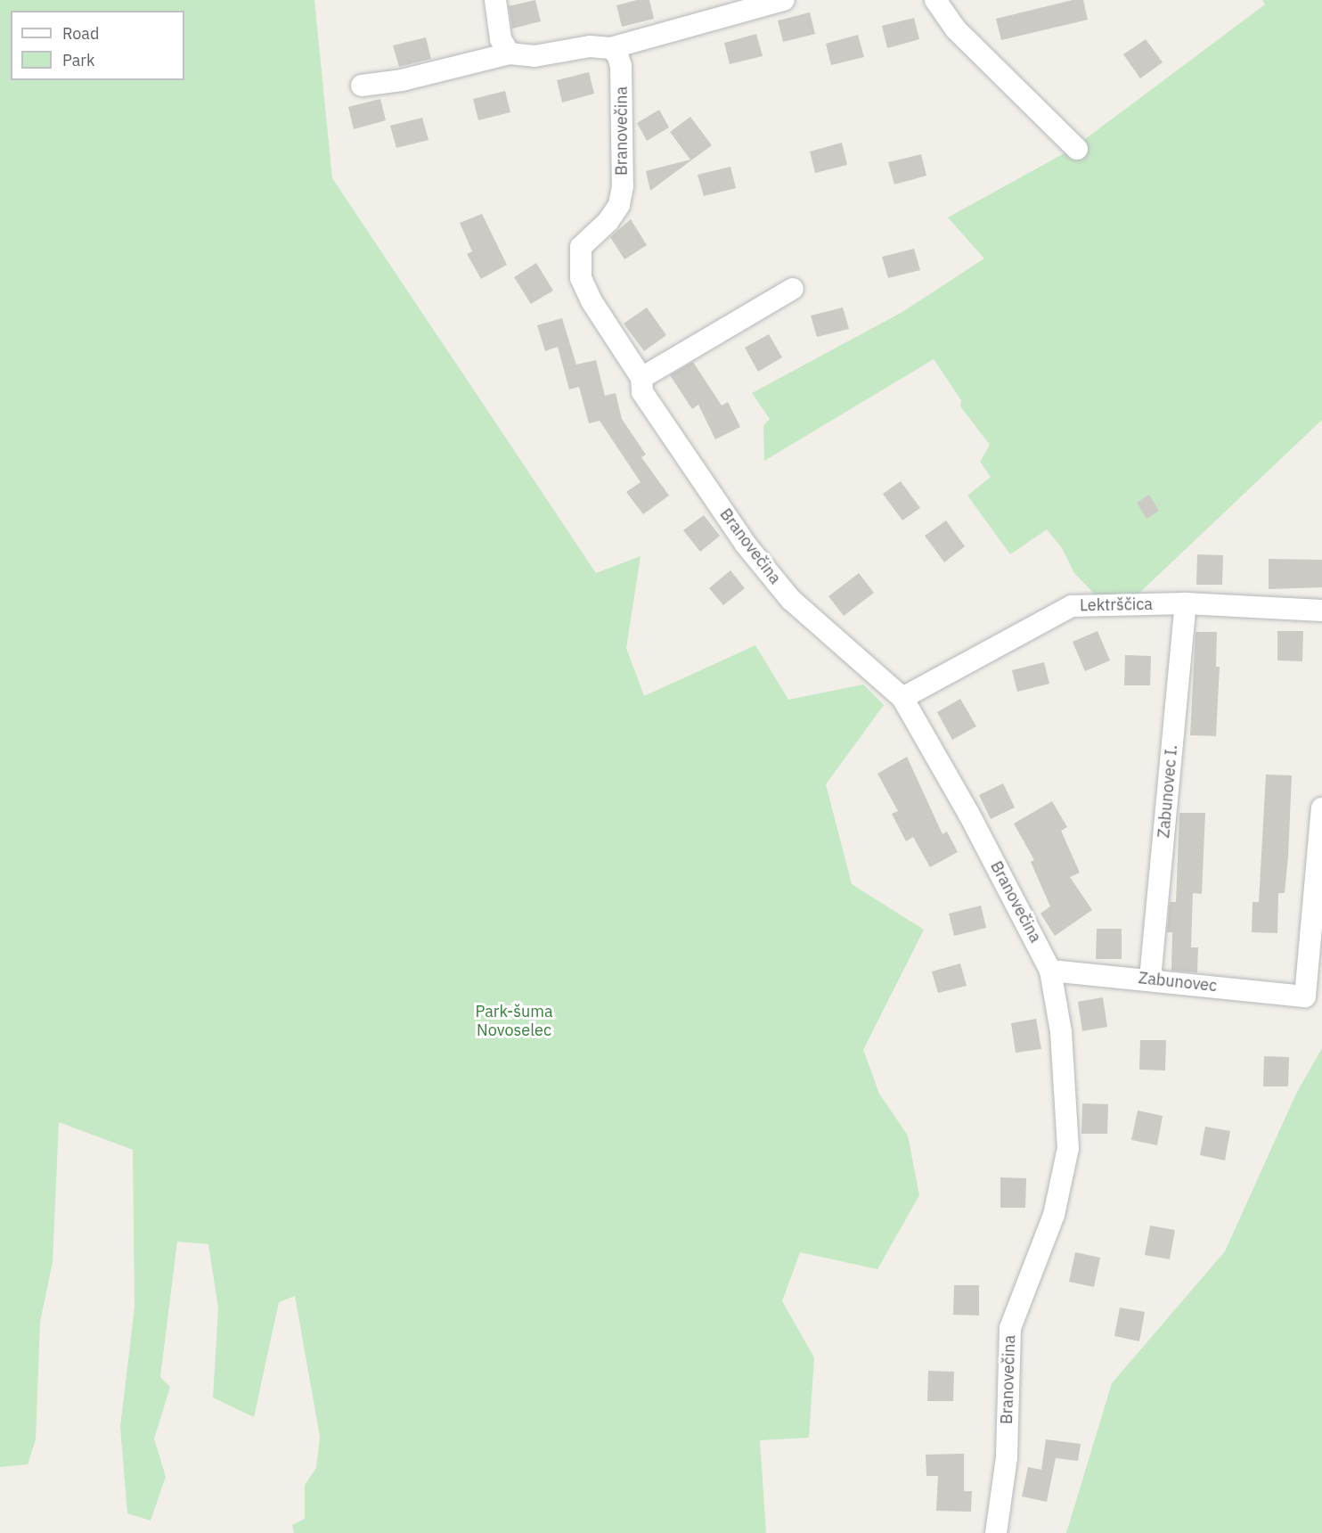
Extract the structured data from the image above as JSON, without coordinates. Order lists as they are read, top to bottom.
{
  "streets": {
    "street": [
      "Branovečina",
      "Lektrščica",
      "Zabunovec I.",
      "Zabunovec"
    ]
  },
  "crossings": [
    ["Branovečina", "Lektrščica"],
    ["Branovečina", "Zabunovec"],
    ["Lektrščica", "Zabunovec I."],
    ["Zabunovec I.", "Zabunovec"]
  ],
  "parks": ["Park-šuma Novoselec"],
  "legend": ["Road", "Park"]
}
